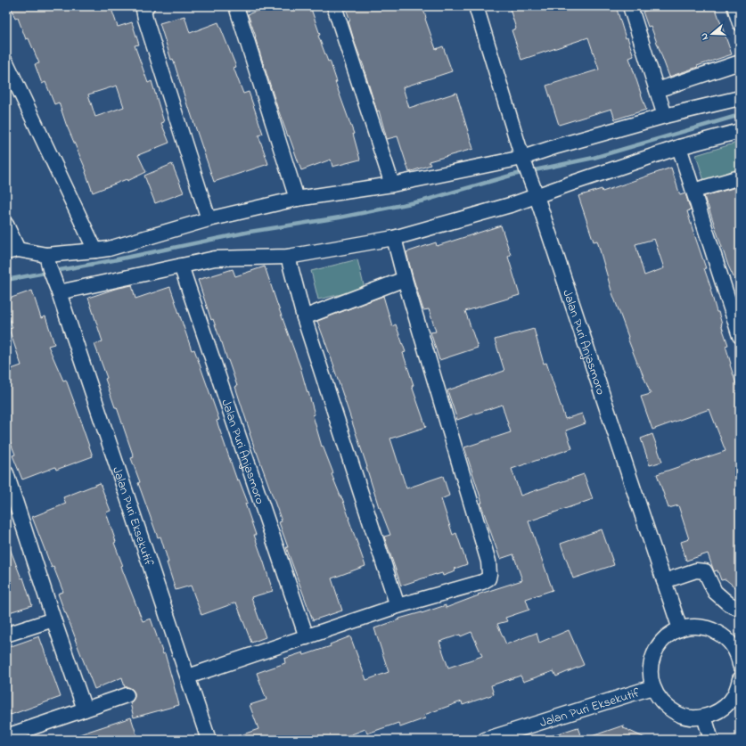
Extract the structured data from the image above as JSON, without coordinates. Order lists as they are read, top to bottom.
{
  "streets": {
    "street": ["Jalan Puri Anjasmoro", "Jalan Puri Eksekutif"]
  },
  "north": "left"
}
